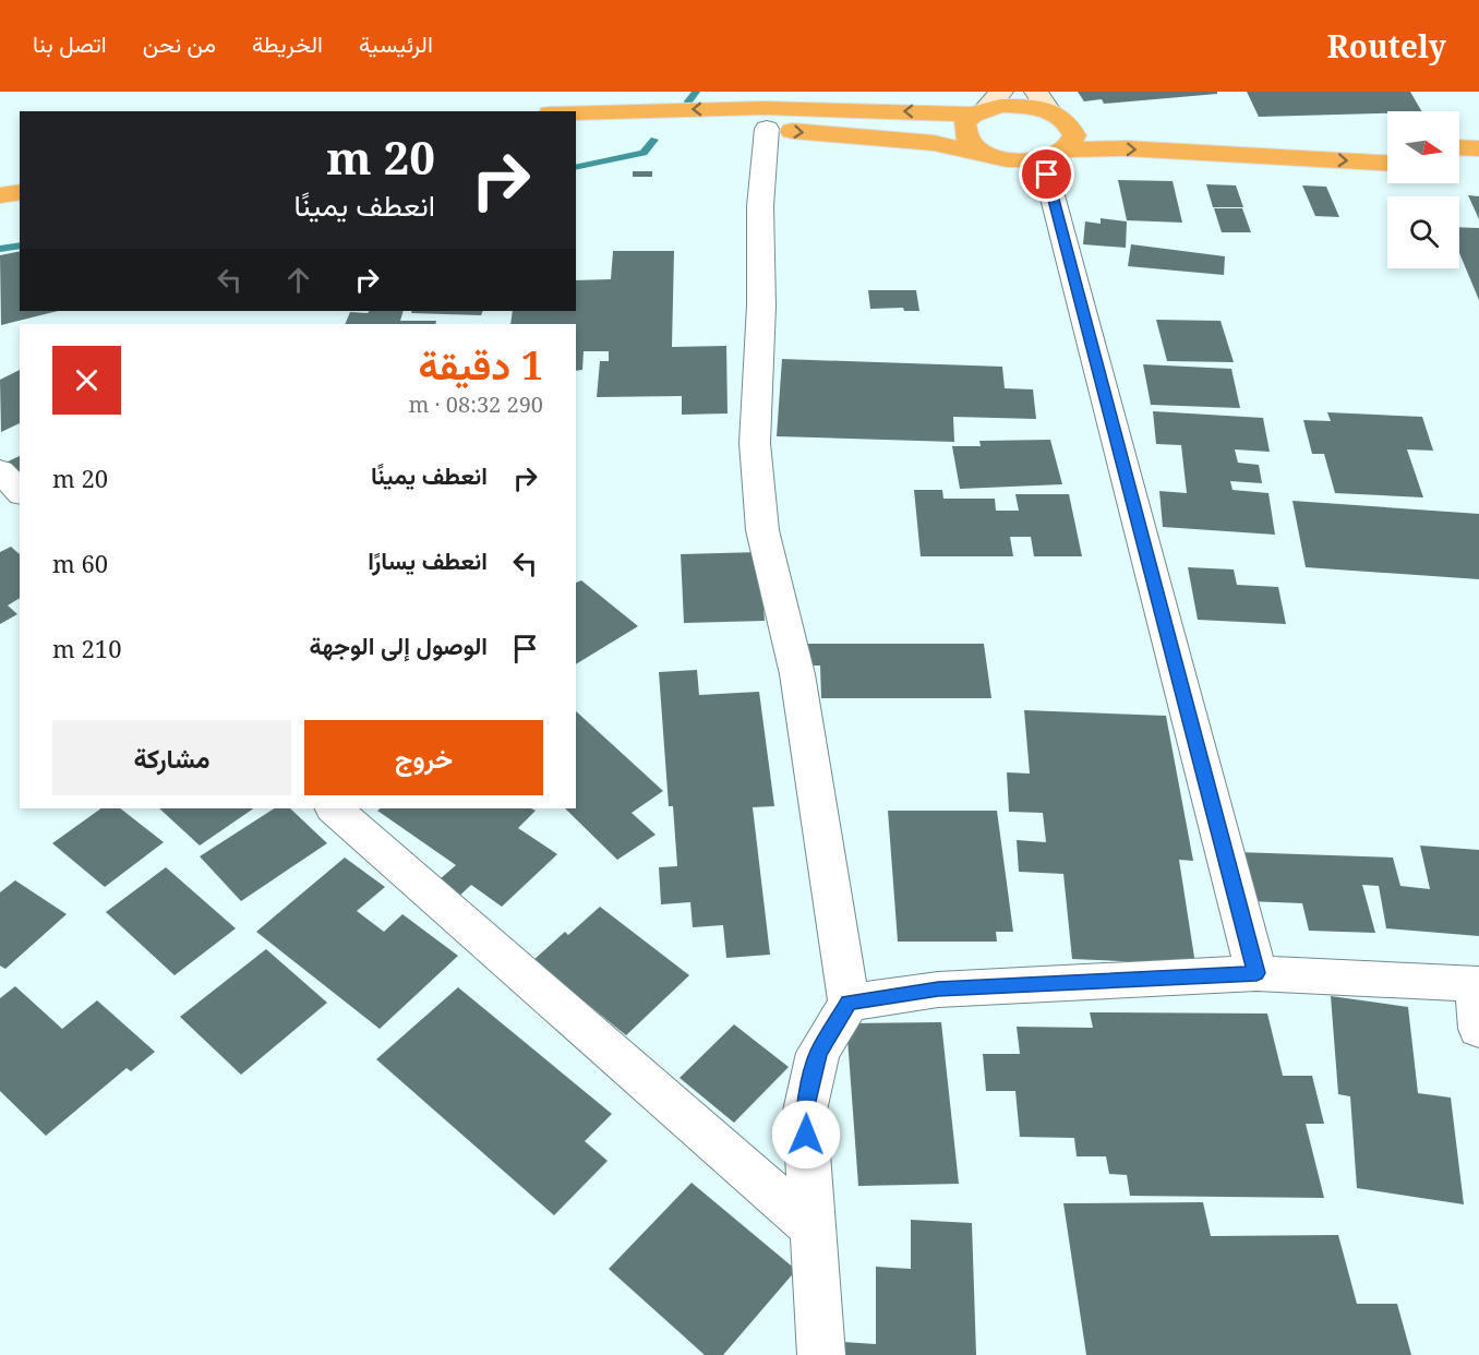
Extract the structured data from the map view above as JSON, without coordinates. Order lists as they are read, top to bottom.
{
  "north": "right",
  "page": {
    "header": "Routely",
    "nav": [
      "الرئيسية",
      "الخريطة",
      "من نحن",
      "اتصل بنا"
    ],
    "turn": ["20 m", "انعطف يمينًا"],
    "heading": ["1 دقيقة", "290 m · 08:32"],
    "list": [
      {
        "name": "انعطف يمينًا",
        "value": "20 m"
      },
      {
        "name": "انعطف يسارًا",
        "value": "60 m"
      },
      {
        "name": "الوصول إلى الوجهة",
        "value": "210 m"
      }
    ],
    "buttons": ["خروج", "مشاركة"]
  }
}
